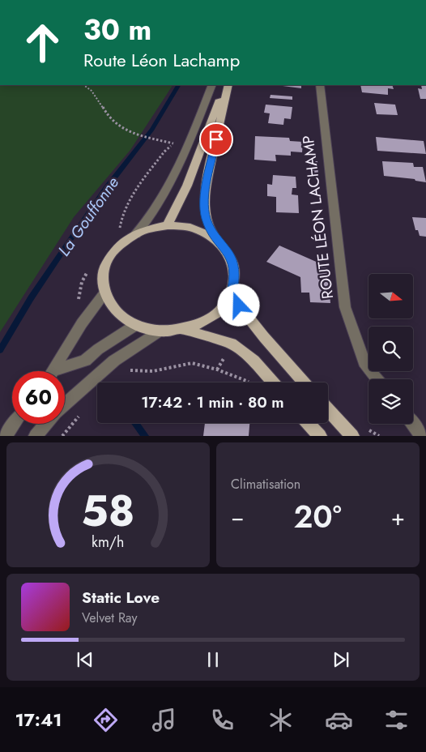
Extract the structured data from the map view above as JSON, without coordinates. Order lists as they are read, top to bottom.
{
  "streets": {
    "street": ["ROUTE LÉON LACHAMP"]
  },
  "water": ["La Gouffonne"],
  "north": "right",
  "page": {
    "turn": ["30 m", "Route Léon Lachamp"],
    "limit": "60",
    "trip": "17:42 · 1 min · 80 m",
    "tile": "Climatisation",
    "heat": ["−", "20°", "+"],
    "song": ["Static Love", "Velvet Ray"],
    "tabs": "17:41",
    "gauge": ["58", "km/h"]
  }
}
